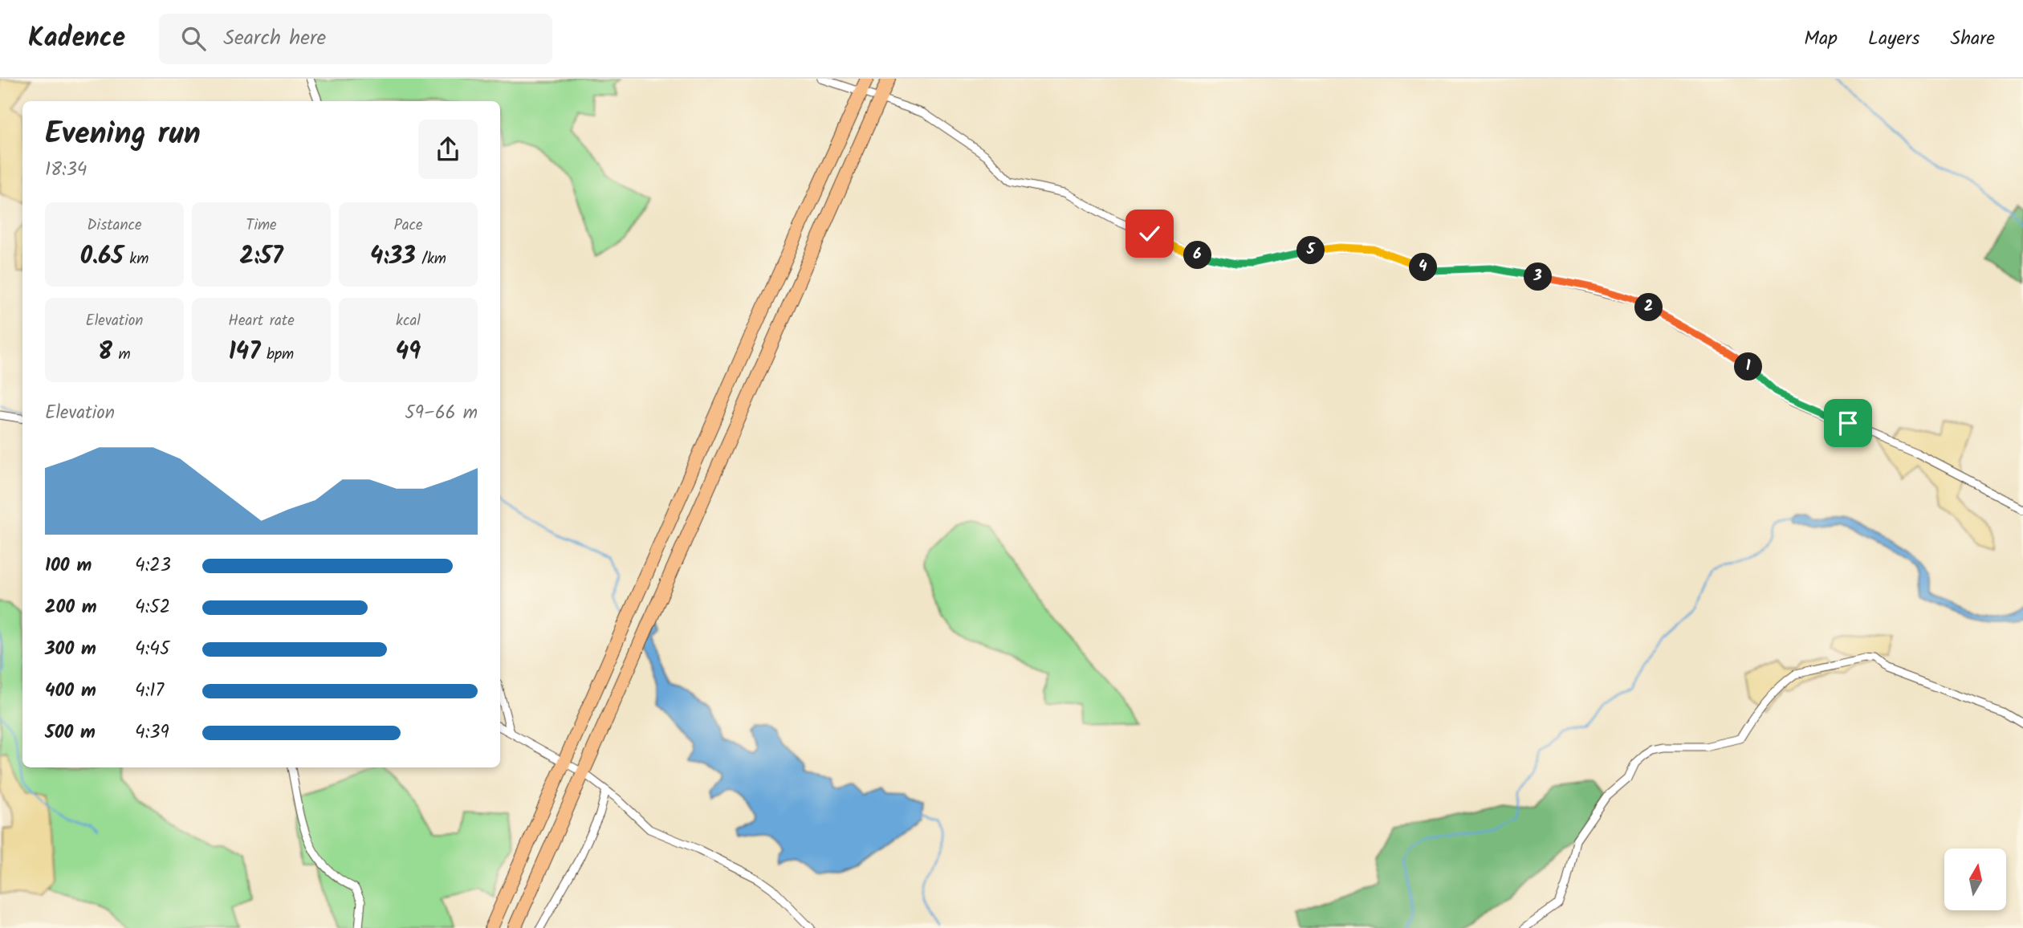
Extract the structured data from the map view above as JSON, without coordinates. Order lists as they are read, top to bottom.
{
  "north": "top",
  "page": {
    "header": "Kadence",
    "search": "Search here",
    "nav": ["Map", "Layers", "Share"],
    "heading": ["Evening run", "18:34"],
    "stats": [
      ["Distance", "0.65 km"],
      ["Time", "2:57"],
      ["Pace", "4:33 /km"],
      ["Elevation", "8 m"],
      ["Heart rate", "147 bpm"],
      ["kcal", "49"]
    ],
    "pins": [
      "5",
      "6",
      "4",
      "3",
      "2",
      "1"
    ],
    "chart": ["Elevation", "59–66 m"],
    "list": [
      {
        "name": "100 m",
        "note": "4:23"
      },
      {
        "name": "200 m",
        "note": "4:52"
      },
      {
        "name": "300 m",
        "note": "4:45"
      },
      {
        "name": "400 m",
        "note": "4:17"
      },
      {
        "name": "500 m",
        "note": "4:39"
      }
    ]
  }
}
